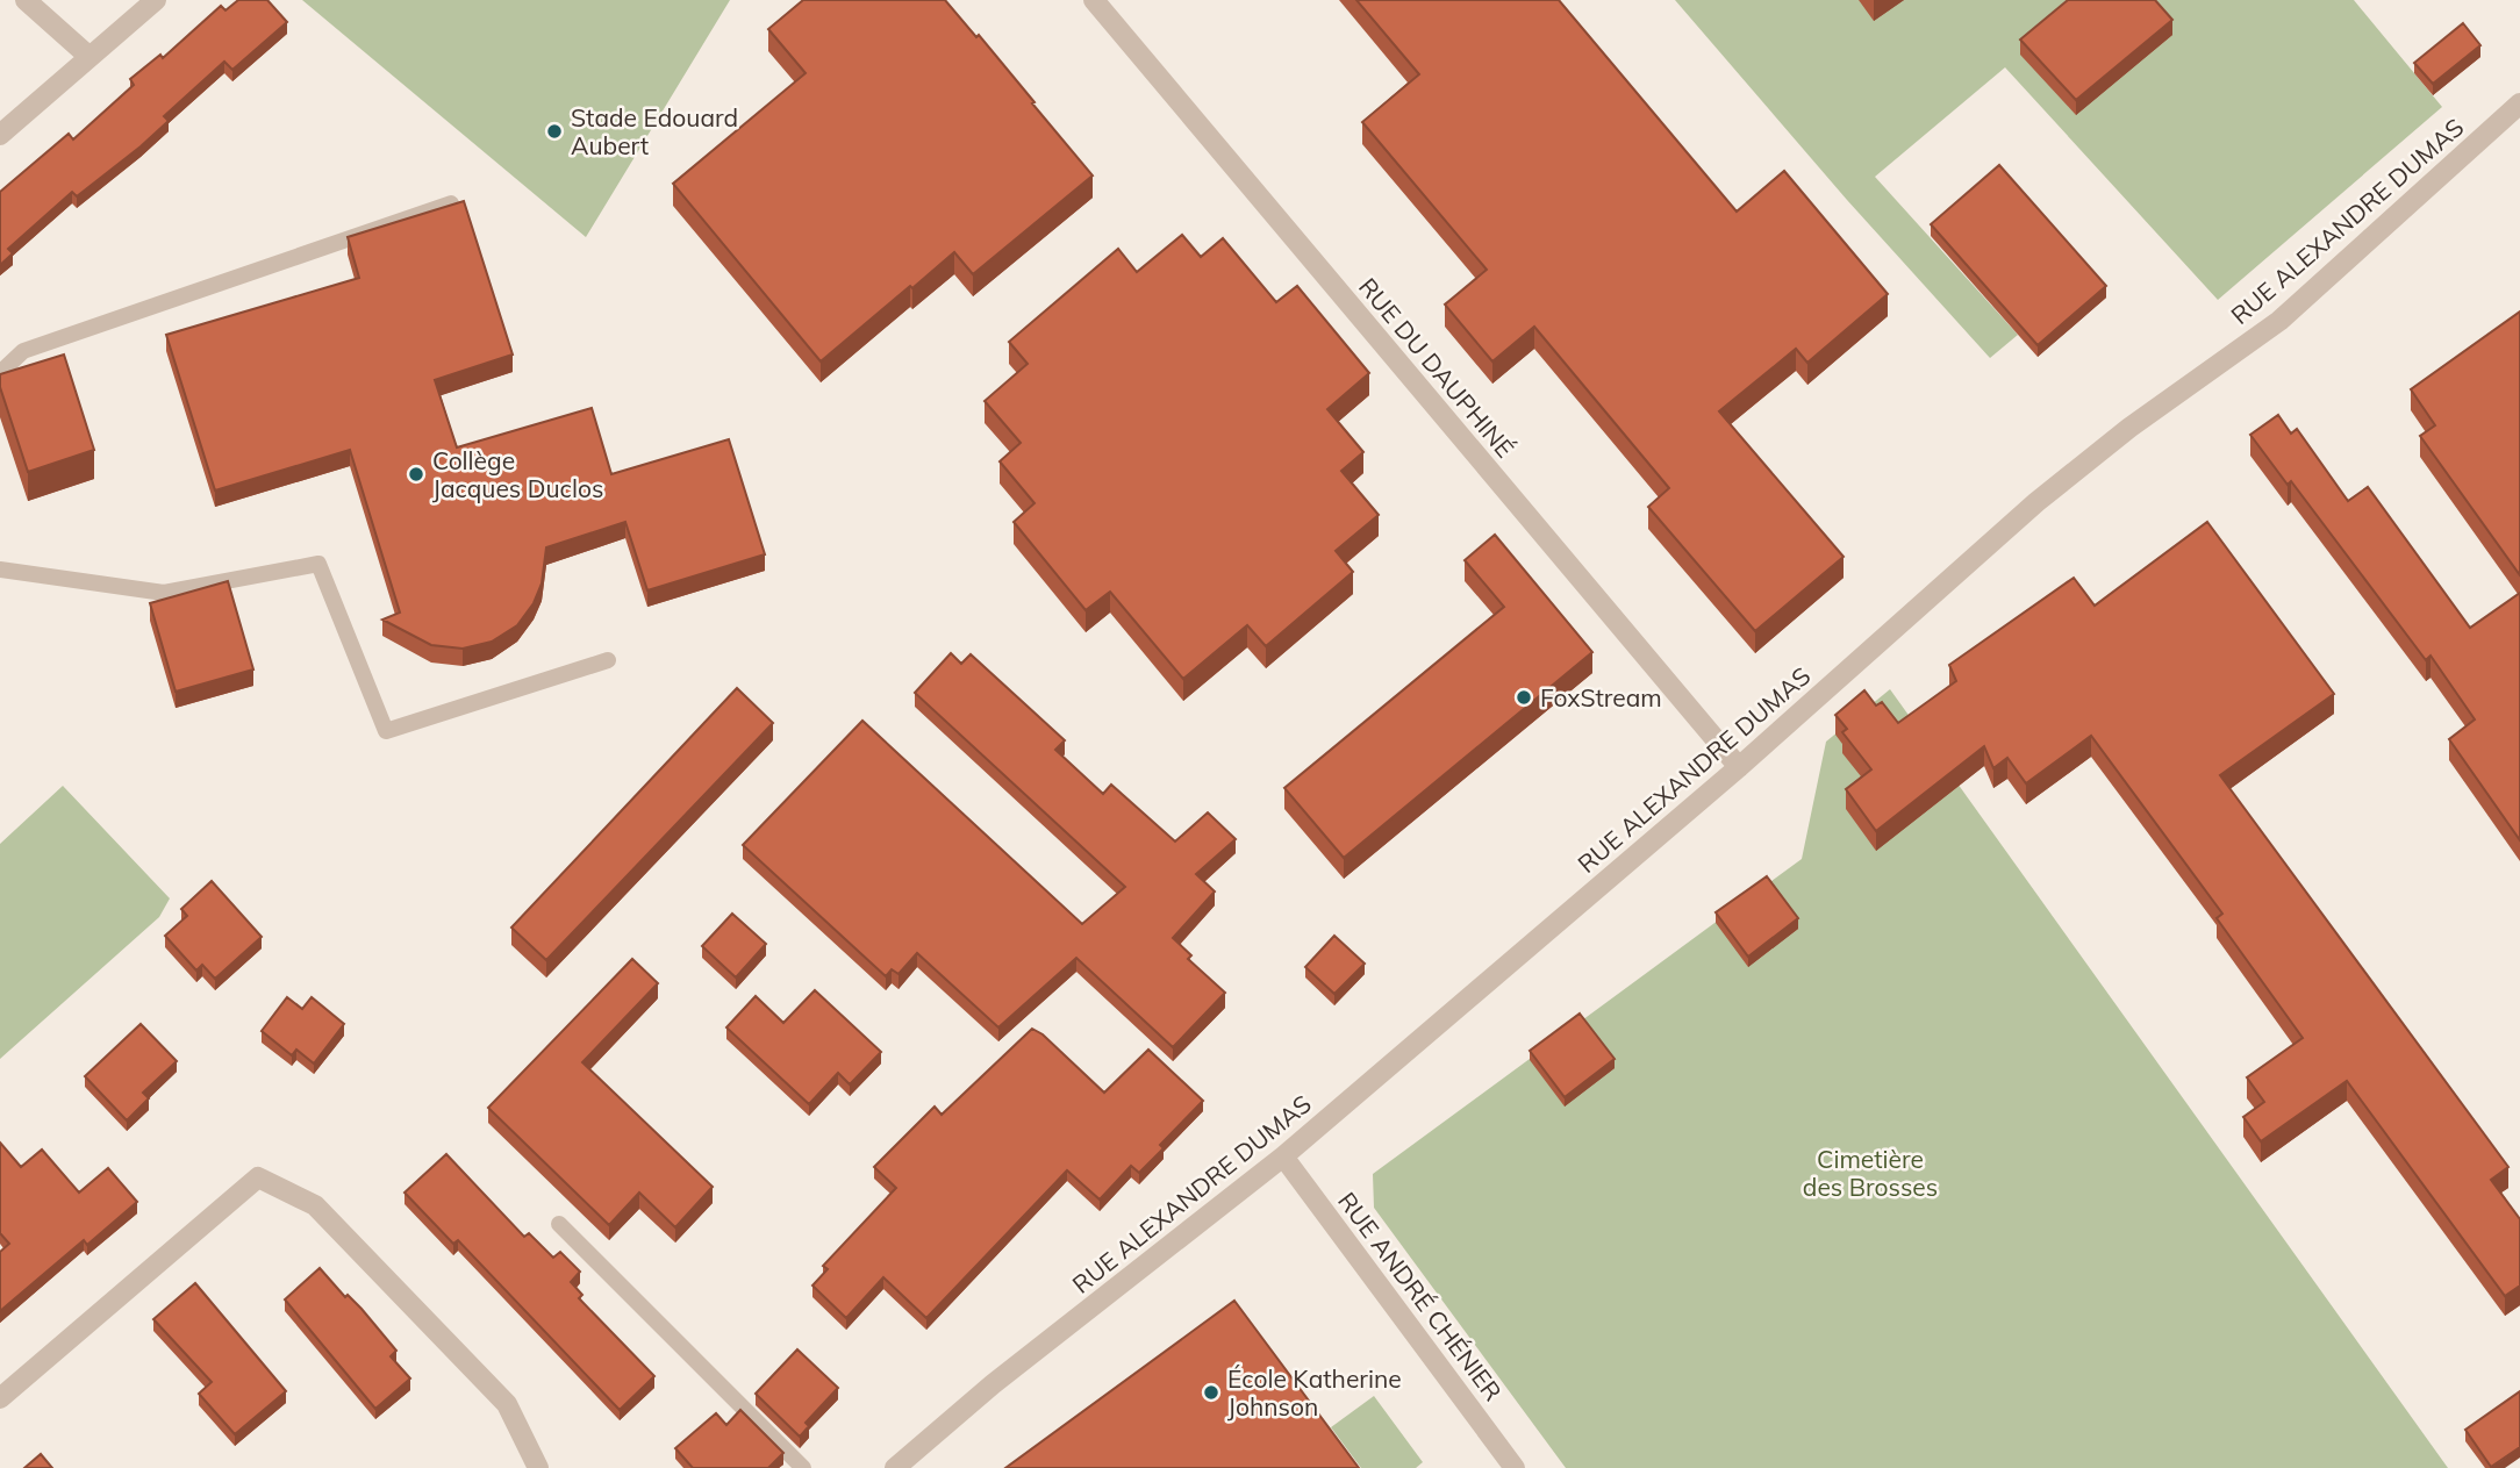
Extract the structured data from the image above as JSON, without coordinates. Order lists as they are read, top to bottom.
{
  "streets": {
    "street": ["RUE ALEXANDRE DUMAS", "RUE DU DAUPHINÉ", "RUE ANDRÉ CHÉNIER"]
  },
  "crossings": [
    ["RUE ALEXANDRE DUMAS", "RUE DU DAUPHINÉ"],
    ["RUE ALEXANDRE DUMAS", "RUE ANDRÉ CHÉNIER"]
  ],
  "parks": ["Cimetière des Brosses"],
  "places": [
    "Stade Edouard Aubert",
    "Collège Jacques Duclos",
    "FoxStream",
    "École Katherine Johnson"
  ]
}
